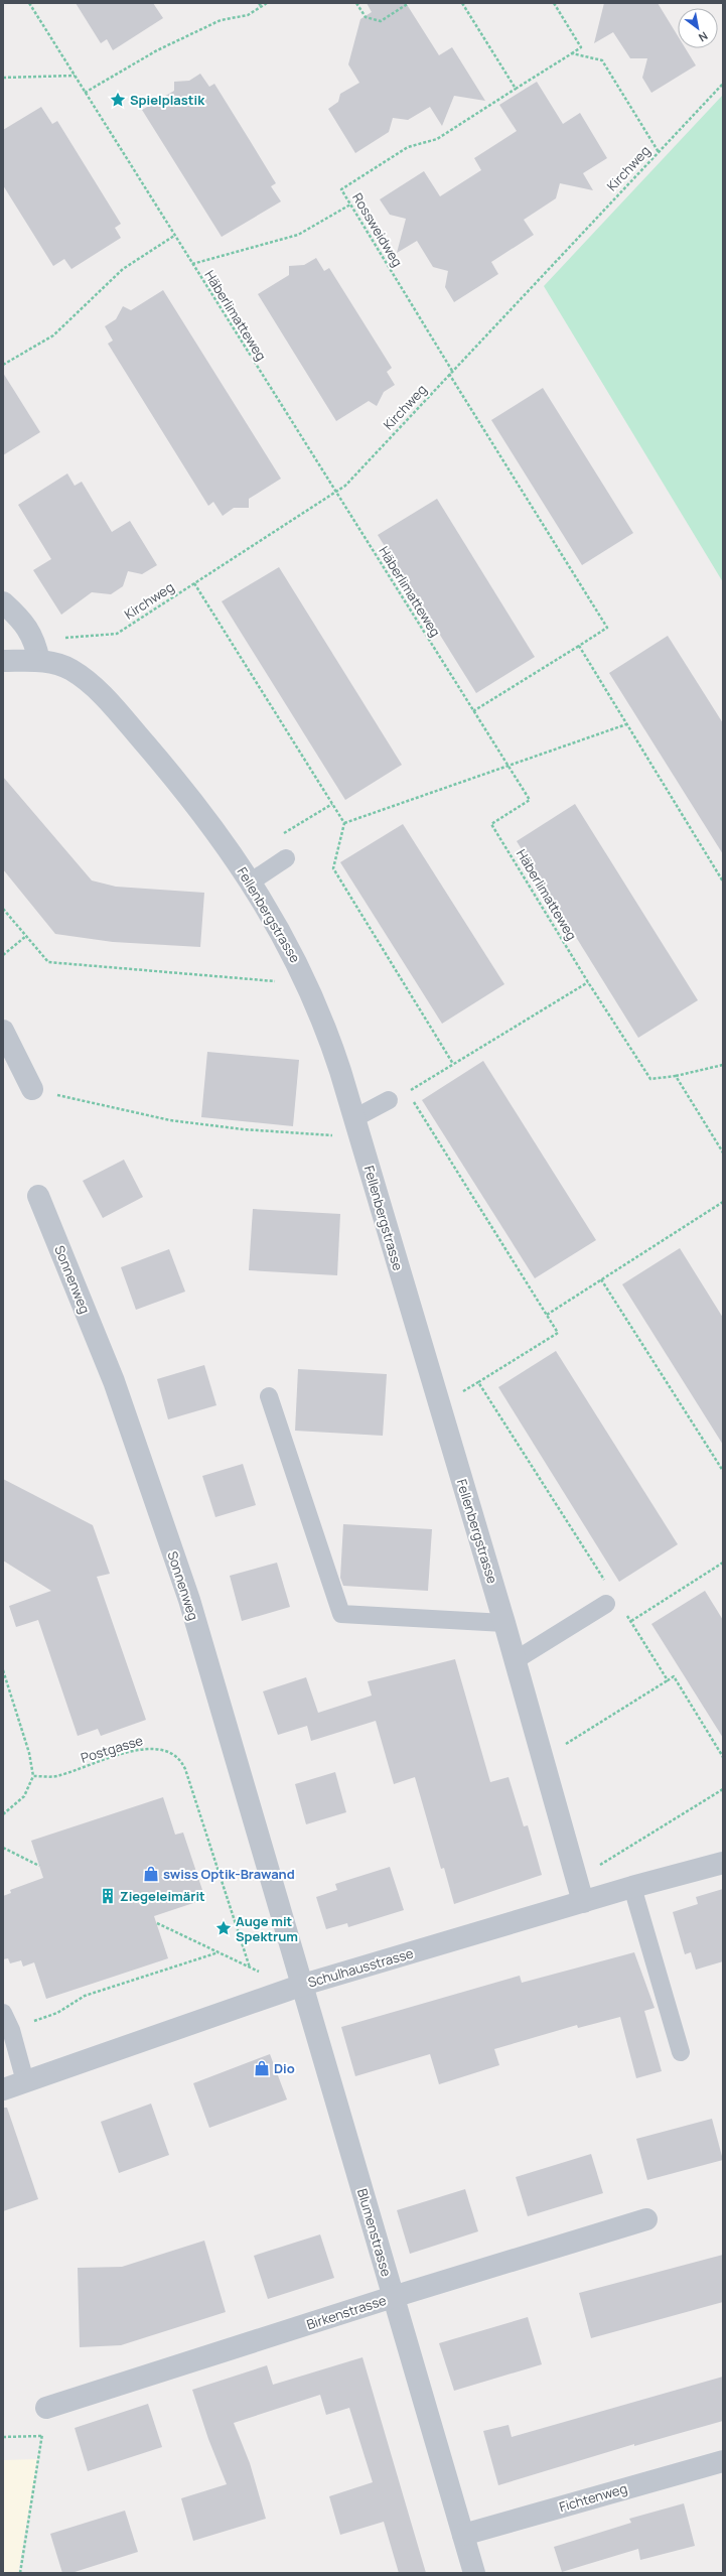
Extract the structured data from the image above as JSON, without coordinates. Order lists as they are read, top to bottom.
{
  "streets": {
    "street": [
      "Fellenbergstrasse",
      "Sonnenweg",
      "Schulhausstrasse",
      "Blumenstrasse",
      "Birkenstrasse",
      "Fichtenweg"
    ],
    "path": [
      "Kirchweg",
      "Rossweidweg",
      "Häberlimatteweg",
      "Postgasse"
    ]
  },
  "crossings": [
    ["Kirchweg", "Rossweidweg"],
    ["Kirchweg", "Häberlimatteweg"],
    ["Kirchweg", "Fellenbergstrasse"],
    ["Fellenbergstrasse", "Schulhausstrasse"],
    ["Sonnenweg", "Schulhausstrasse"],
    ["Sonnenweg", "Blumenstrasse"],
    ["Schulhausstrasse", "Blumenstrasse"],
    ["Blumenstrasse", "Birkenstrasse"],
    ["Blumenstrasse", "Fichtenweg"]
  ],
  "places": {
    "place": ["Spielplastik", "Auge mit Spektrum"],
    "shop": ["swiss Optik-Brawand", "Dio"],
    "building": ["Ziegeleimärit"]
  },
  "north": "bottom right"
}
